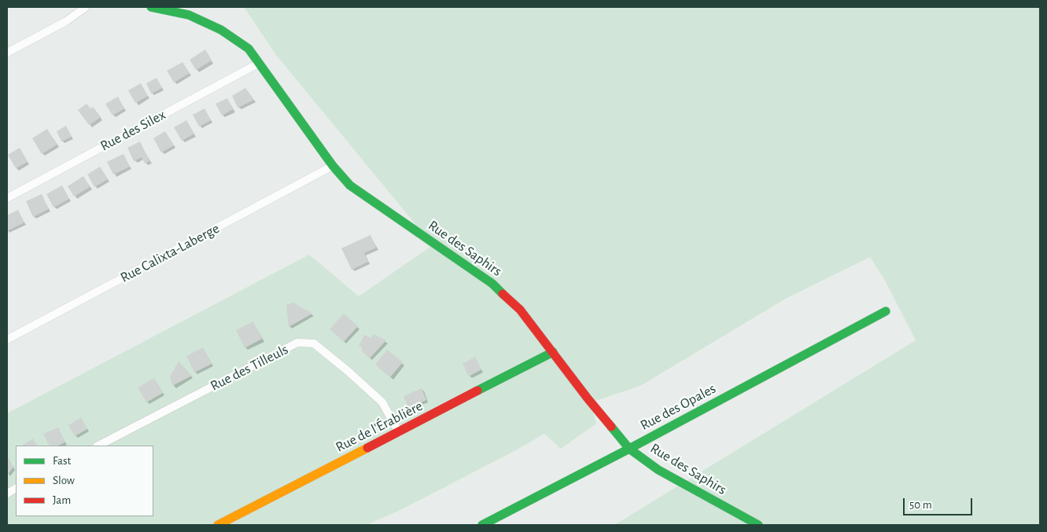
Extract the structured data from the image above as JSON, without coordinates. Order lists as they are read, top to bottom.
{
  "streets": {
    "street": [
      "Rue des Silex",
      "Rue des Saphirs",
      "Rue Calixta-Laberge",
      "Rue des Tilleuls",
      "Rue des Opales",
      "Rue de l'Érablière"
    ]
  },
  "crossings": [
    ["Rue des Silex", "Rue des Saphirs"],
    ["Rue des Saphirs", "Rue Calixta-Laberge"],
    ["Rue des Saphirs", "Rue des Opales"],
    ["Rue des Saphirs", "Rue de l'Érablière"],
    ["Rue des Tilleuls", "Rue de l'Érablière"]
  ],
  "legend": ["Fast", "Slow", "Jam"],
  "scale_bar": "50 m"
}
